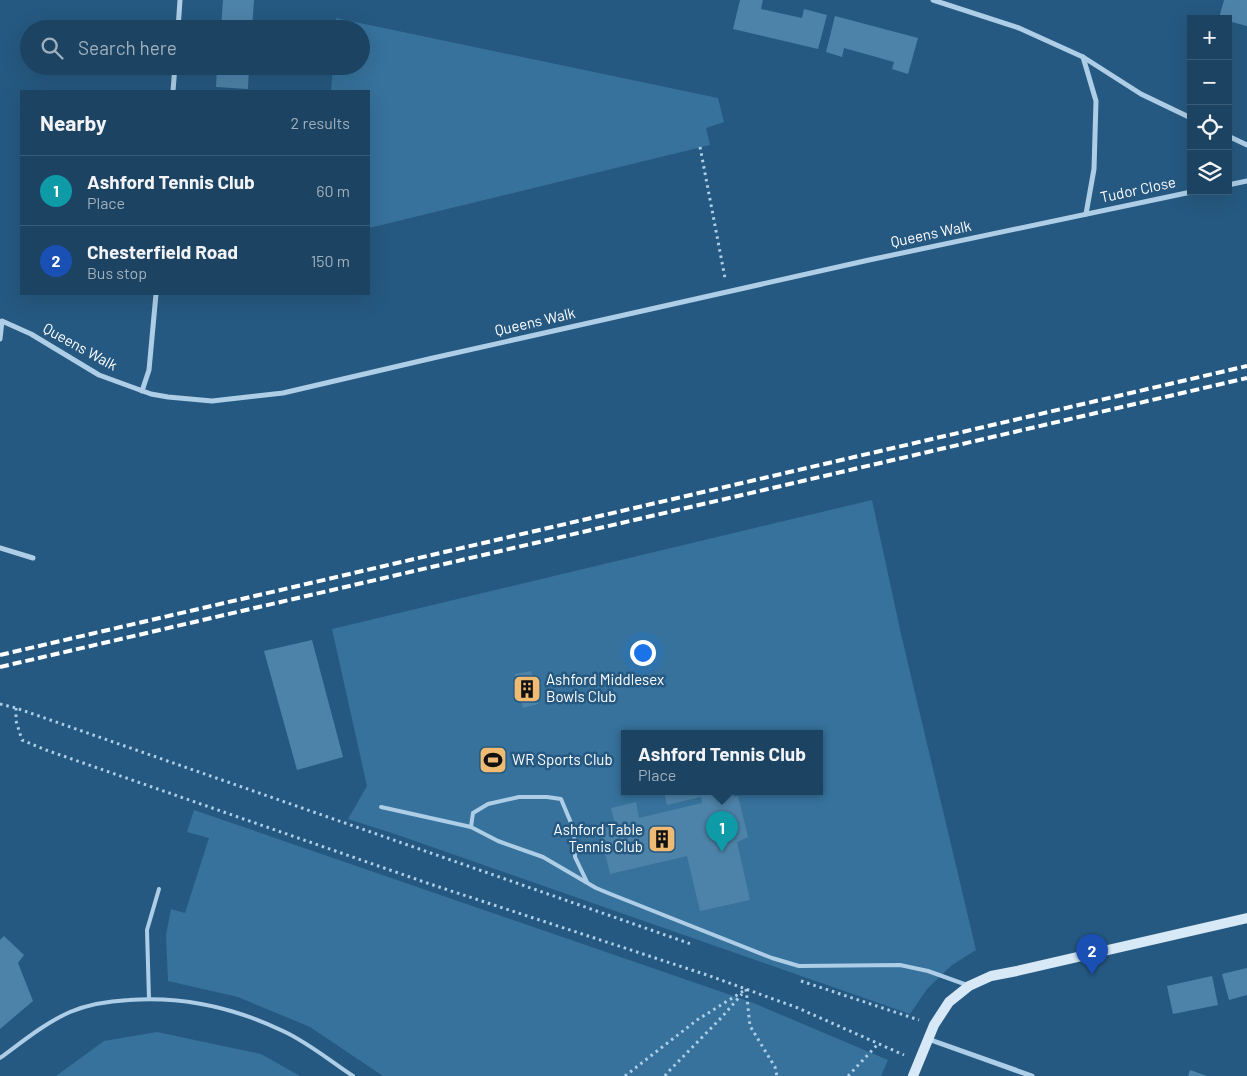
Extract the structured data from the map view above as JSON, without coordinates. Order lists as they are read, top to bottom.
{
  "streets": {
    "street": ["Tudor Close", "Queens Walk"]
  },
  "crossings": [
    ["Tudor Close", "Queens Walk"]
  ],
  "places": {
    "building": ["Ashford Middlesex Bowls Club", "Ashford Table Tennis Club"],
    "sports": ["WR Sports Club"]
  },
  "page": {
    "map_buttons": ["+", "−"],
    "search": "Search here",
    "heading": ["Nearby", "2 results"],
    "list": [
      {
        "mark": "1",
        "name": "Ashford Tennis Club",
        "note": "Place",
        "value": "60 m"
      },
      {
        "mark": "2",
        "name": "Chesterfield Road",
        "note": "Bus stop",
        "value": "150 m"
      }
    ],
    "popup": ["Ashford Tennis Club", "Place"],
    "pins": ["1", "2"]
  }
}
